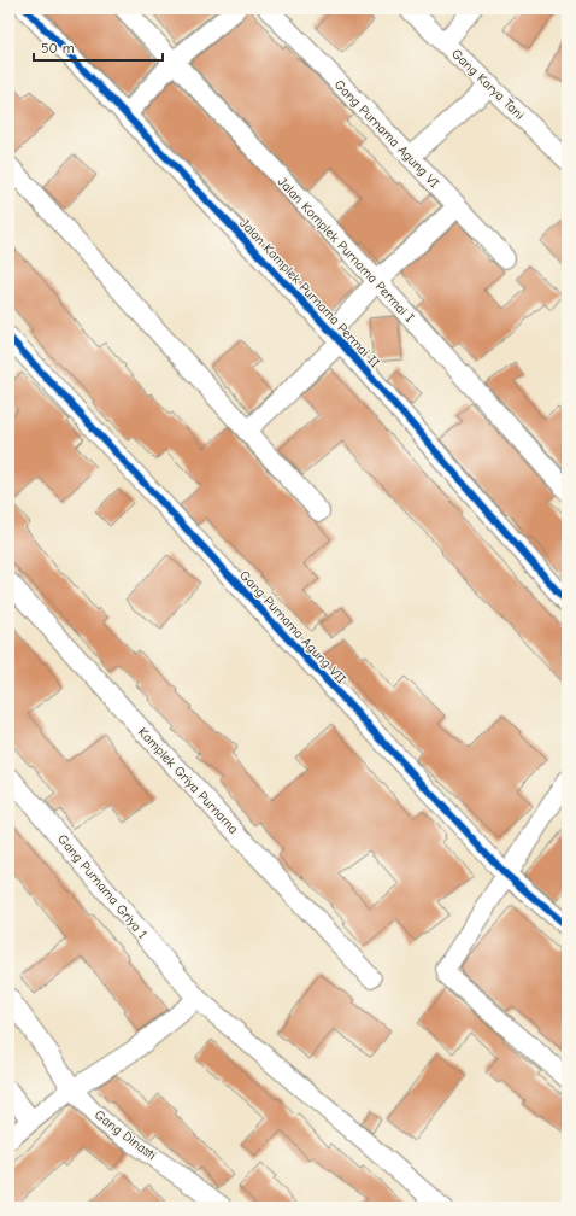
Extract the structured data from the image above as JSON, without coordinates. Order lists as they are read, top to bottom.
{
  "streets": {
    "street": [
      "Gang Karya Tani",
      "Gang Purnama Agung VI",
      "Jalan Komplek Purnama Permai I",
      "Jalan Komplek Purnama Permai II",
      "Gang Purnama Agung VII",
      "Komplek Griya Purnama",
      "Gang Purnama Griya 1",
      "Gang Dinasti"
    ]
  },
  "scale_bar": "50 m"
}
